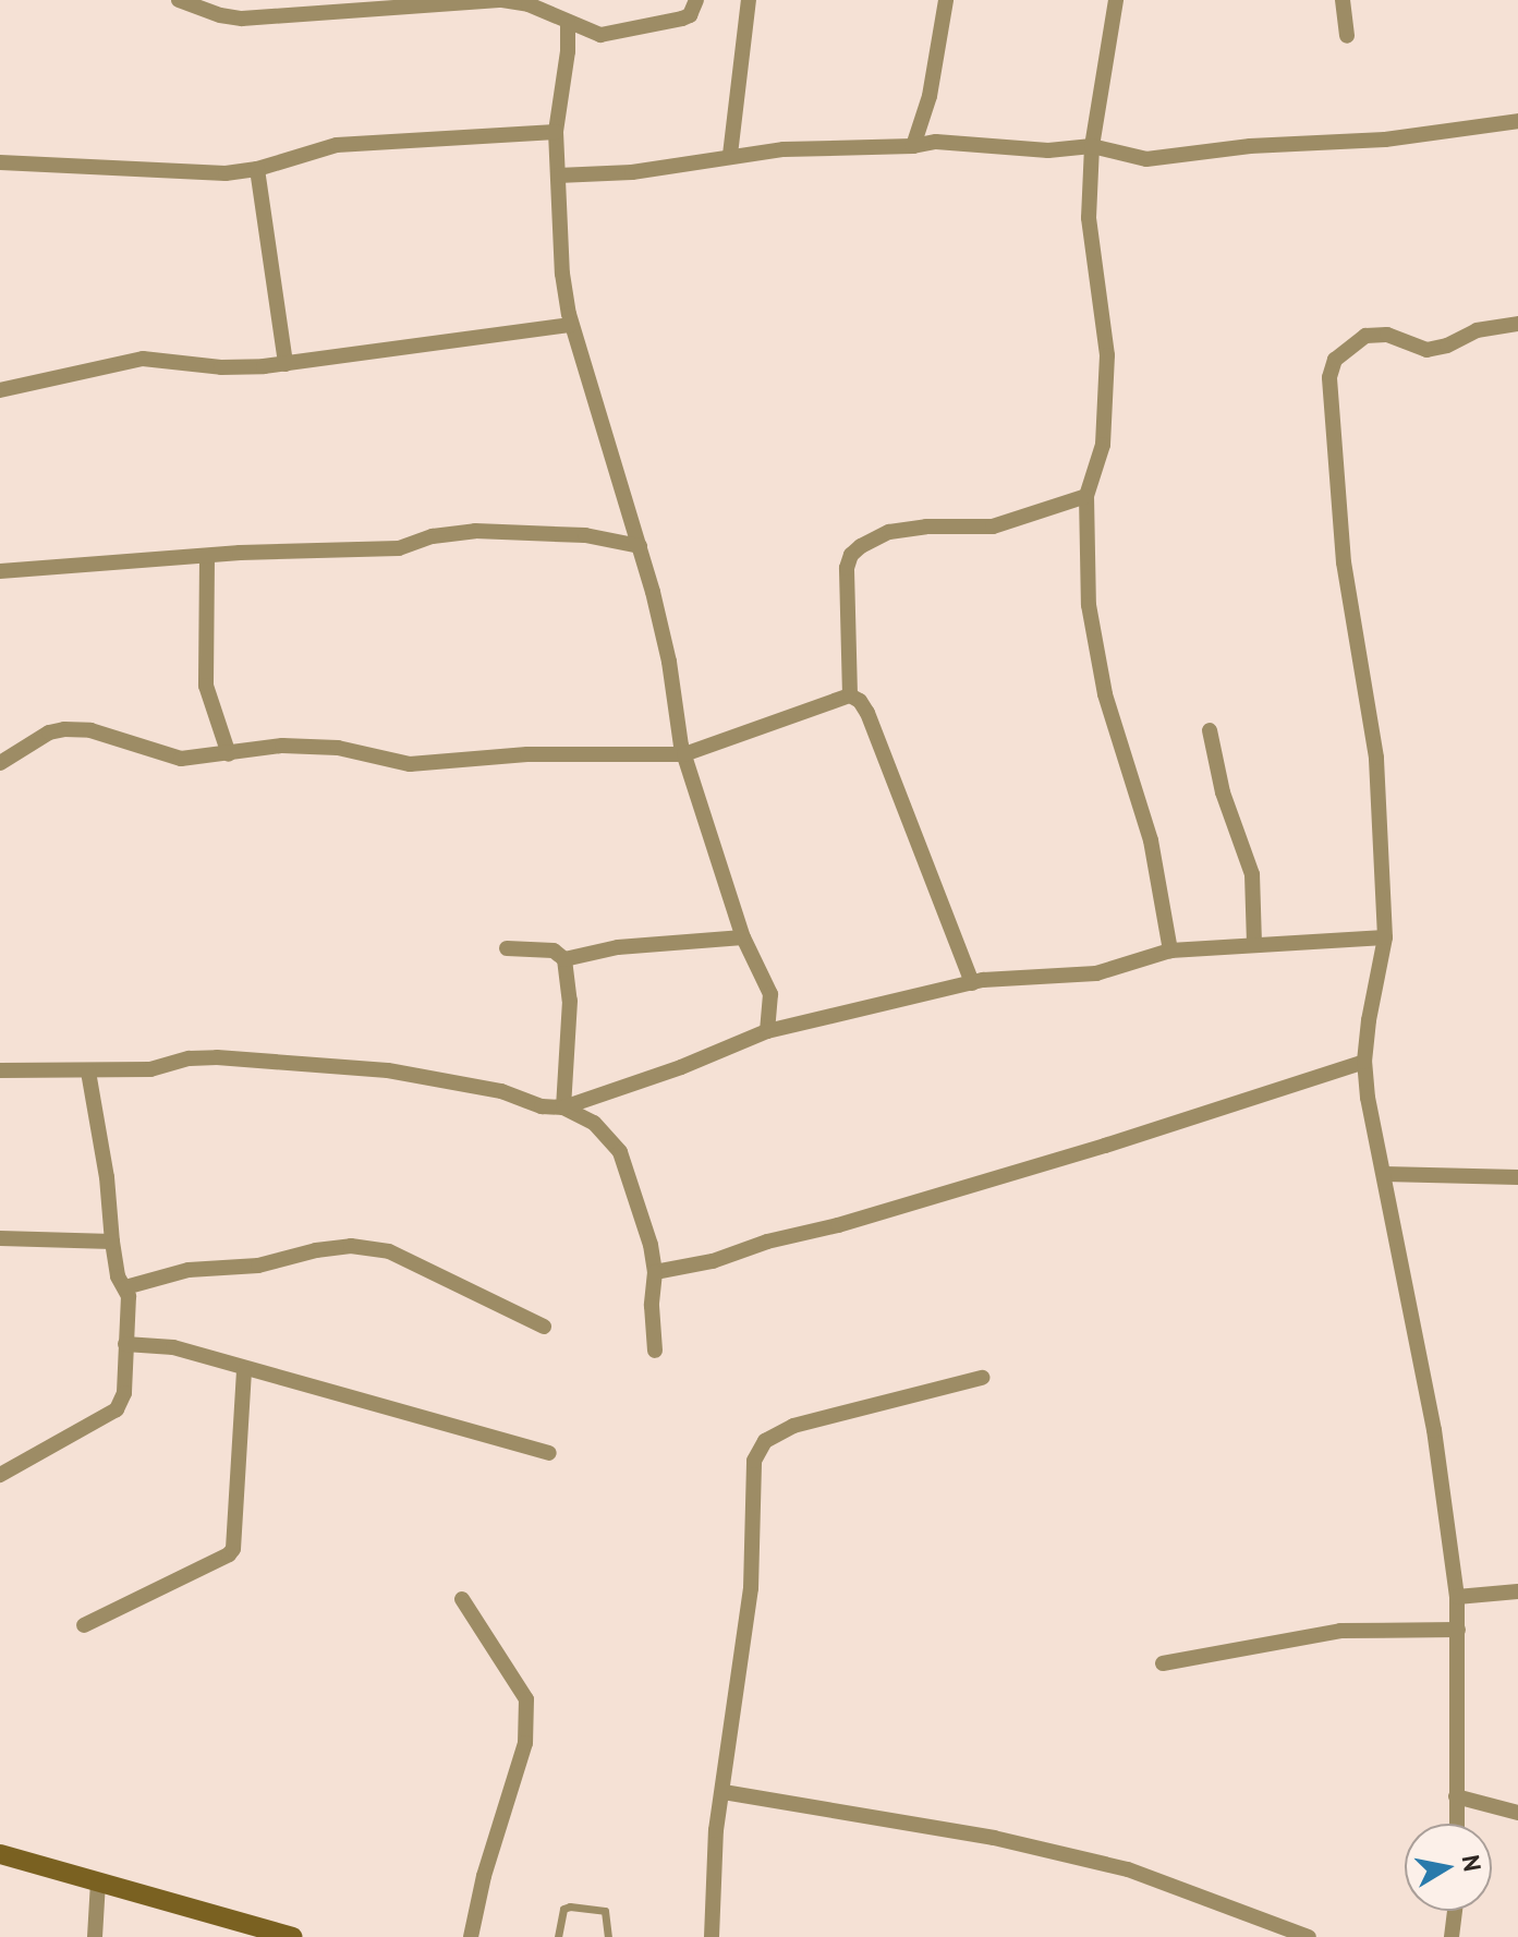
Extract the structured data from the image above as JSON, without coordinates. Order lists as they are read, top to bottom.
{
  "north": "right"
}
